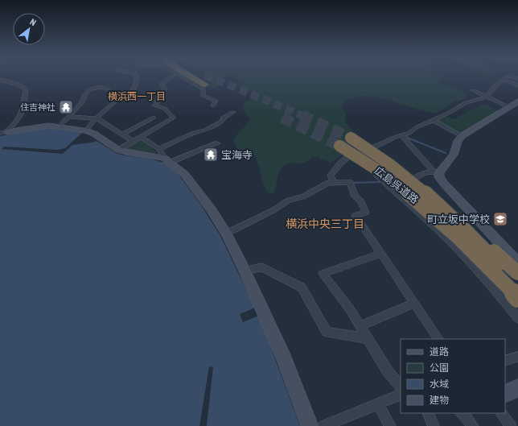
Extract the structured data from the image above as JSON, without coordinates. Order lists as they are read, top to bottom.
{
  "streets": {
    "highway": ["広島呉道路"]
  },
  "districts": ["横浜西一丁目", "横浜中央三丁目"],
  "places": {
    "temple": ["住吉神社", "宝海寺"],
    "school or university": ["町立坂中学校"]
  },
  "legend": [
    "道路",
    "公園",
    "水域",
    "建物"
  ],
  "north": "top right"
}
